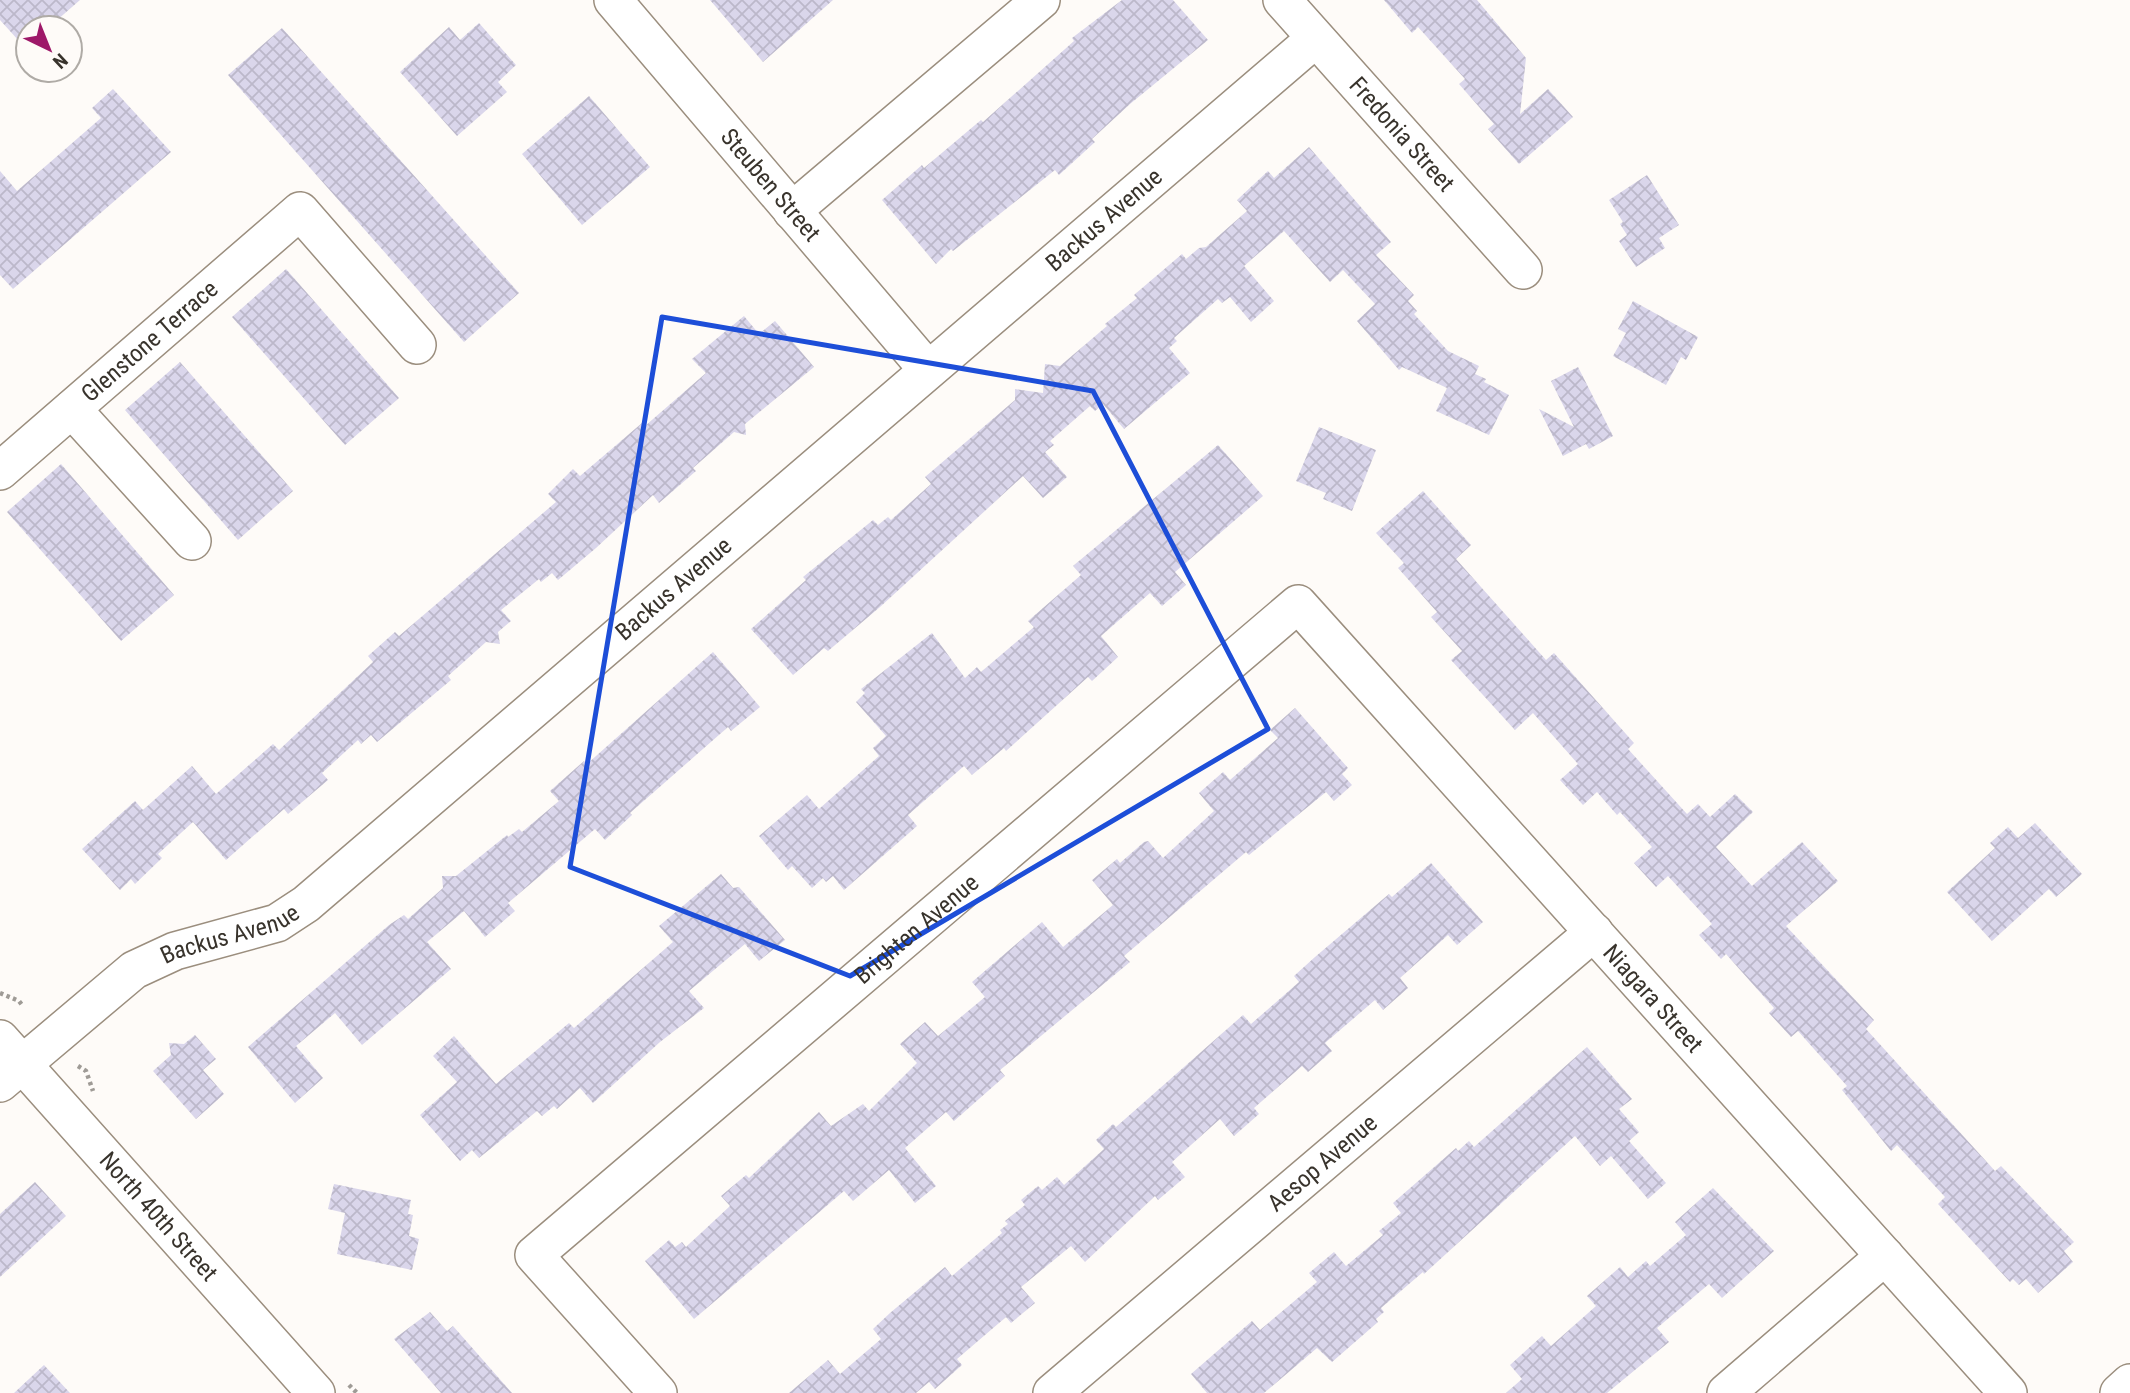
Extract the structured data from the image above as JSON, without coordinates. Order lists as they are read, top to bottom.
{
  "streets": {
    "street": [
      "Fredonia Street",
      "Steuben Street",
      "Backus Avenue",
      "Glenstone Terrace",
      "Brighten Avenue",
      "Niagara Street",
      "Aesop Avenue",
      "North 40th Street"
    ]
  },
  "crossings": [
    ["Fredonia Street", "Backus Avenue"],
    ["Steuben Street", "Backus Avenue"],
    ["Backus Avenue", "North 40th Street"],
    ["Brighten Avenue", "Niagara Street"],
    ["Niagara Street", "Aesop Avenue"]
  ],
  "north": "bottom right"
}
